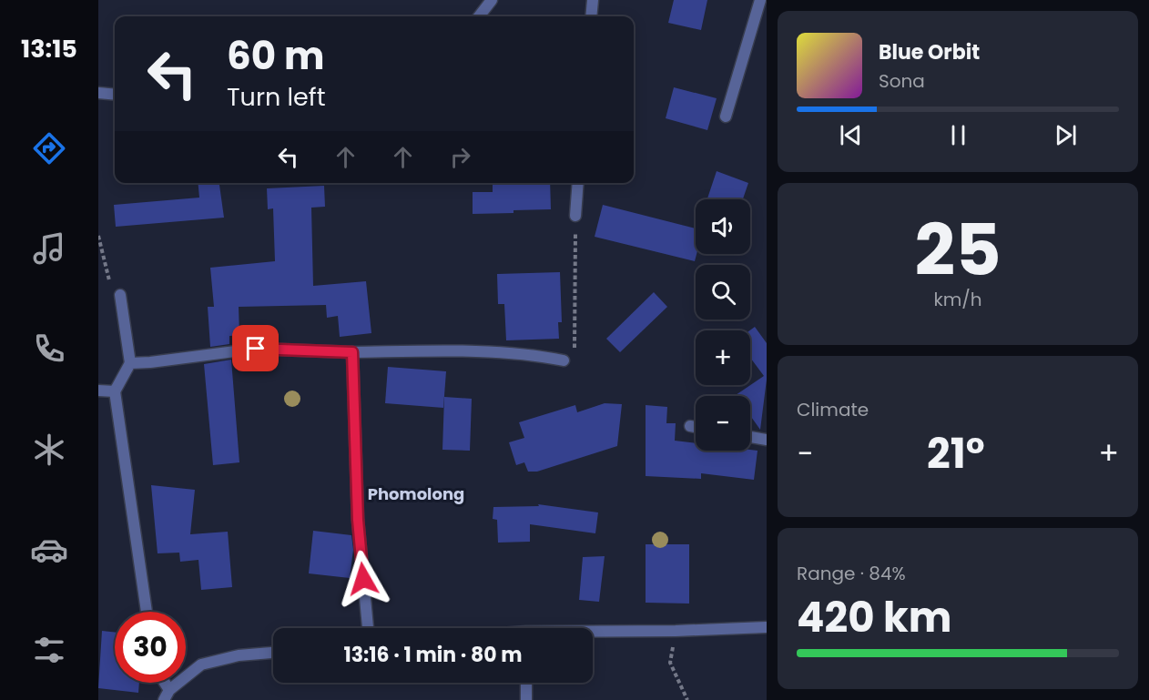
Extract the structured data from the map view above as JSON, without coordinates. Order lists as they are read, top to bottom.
{
  "districts": ["Phomolong"],
  "page": {
    "tabs": "13:15",
    "turn": ["60 m", "Turn left"],
    "song": ["Blue Orbit", "Sona"],
    "tile": [
      ["25", "km/h"],
      "Climate",
      ["Range · 84%", "420 km"]
    ],
    "map_buttons": ["+", "−"],
    "heat": ["−", "21°", "+"],
    "limit": "30",
    "trip": "13:16 · 1 min · 80 m"
  }
}
